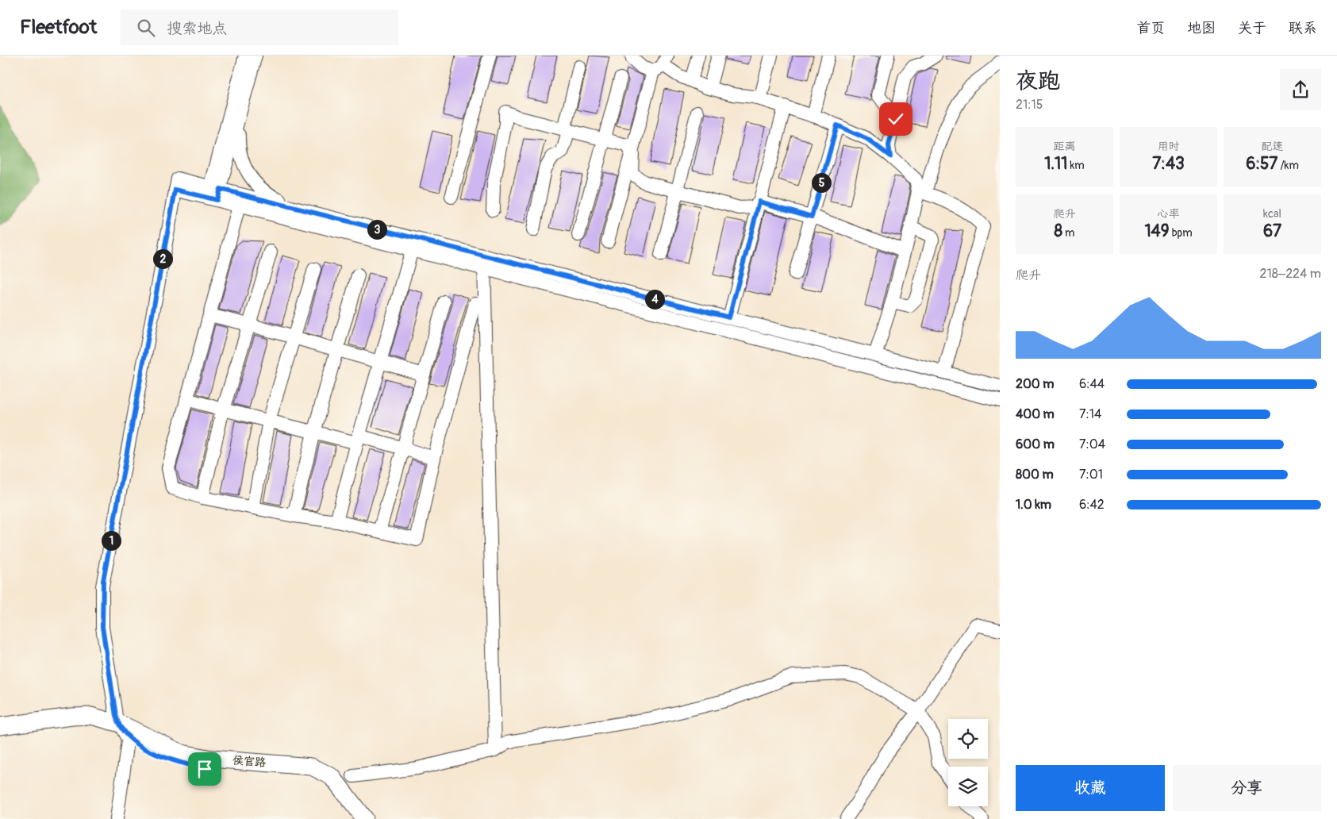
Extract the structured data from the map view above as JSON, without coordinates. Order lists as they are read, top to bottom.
{
  "streets": {
    "main road": ["侯官路"]
  },
  "page": {
    "header": "Fleetfoot",
    "search": "搜索地点",
    "nav": [
      "首页",
      "地图",
      "关于",
      "联系"
    ],
    "heading": ["夜跑", "21:15"],
    "stats": [
      ["距离", "1.11 km"],
      ["用时", "7:43"],
      ["配速", "6:57 /km"],
      ["爬升", "8 m"],
      ["心率", "149 bpm"],
      ["kcal", "67"]
    ],
    "pins": [
      "5",
      "3",
      "2",
      "4",
      "1"
    ],
    "chart": ["爬升", "218–224 m"],
    "list": [
      {
        "name": "200 m",
        "note": "6:44"
      },
      {
        "name": "400 m",
        "note": "7:14"
      },
      {
        "name": "600 m",
        "note": "7:04"
      },
      {
        "name": "800 m",
        "note": "7:01"
      },
      {
        "name": "1.0 km",
        "note": "6:42"
      }
    ],
    "buttons": ["收藏", "分享"]
  }
}
